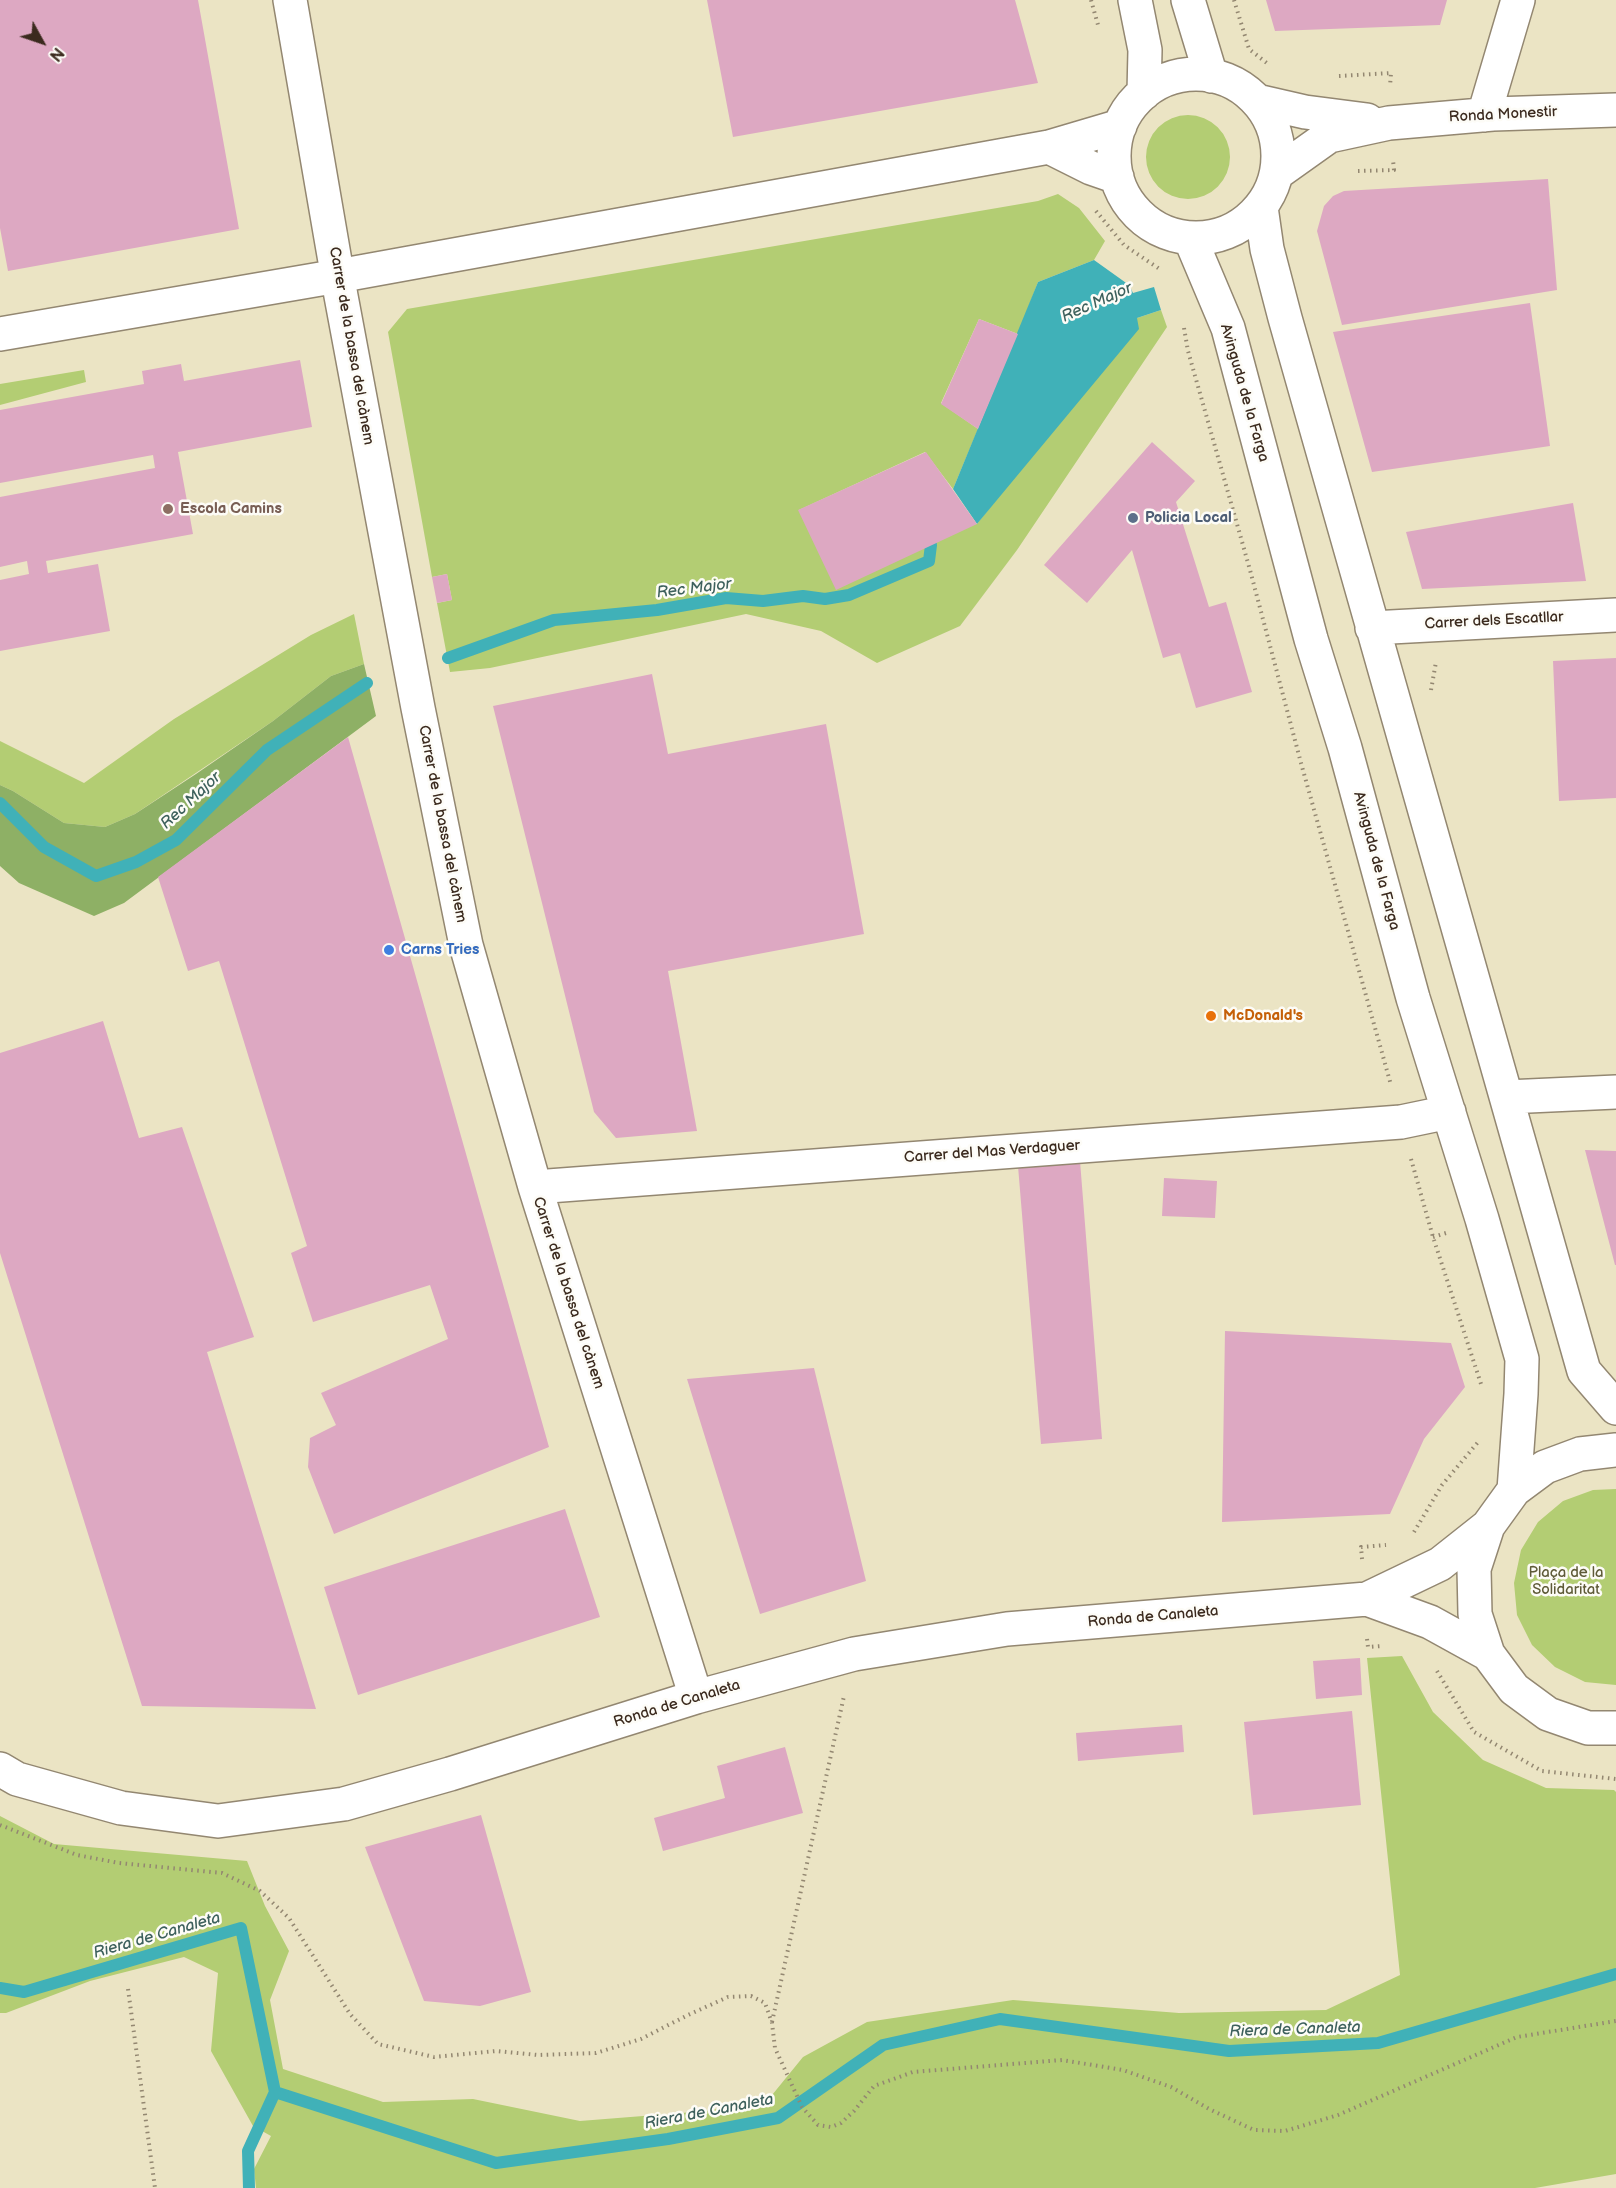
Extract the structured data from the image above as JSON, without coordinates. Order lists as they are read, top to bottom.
{
  "streets": {
    "street": [
      "Ronda Monestir",
      "Carrer de la bassa del cànem",
      "Avinguda de la Farga",
      "Carrer dels Escatllar",
      "Carrer del Mas Verdaguer",
      "Ronda de Canaleta"
    ]
  },
  "crossings": [
    ["Ronda Monestir", "Avinguda de la Farga"],
    ["Carrer de la bassa del cànem", "Carrer del Mas Verdaguer"],
    ["Carrer de la bassa del cànem", "Ronda de Canaleta"],
    ["Avinguda de la Farga", "Carrer del Mas Verdaguer"]
  ],
  "water": ["Rec Major", "Riera de Canaleta"],
  "parks": ["Plaça de la Solidaritat"],
  "places": [
    "Escola Camins",
    "Policia Local",
    "Carns Tries",
    "McDonald's"
  ],
  "north": "bottom right"
}
